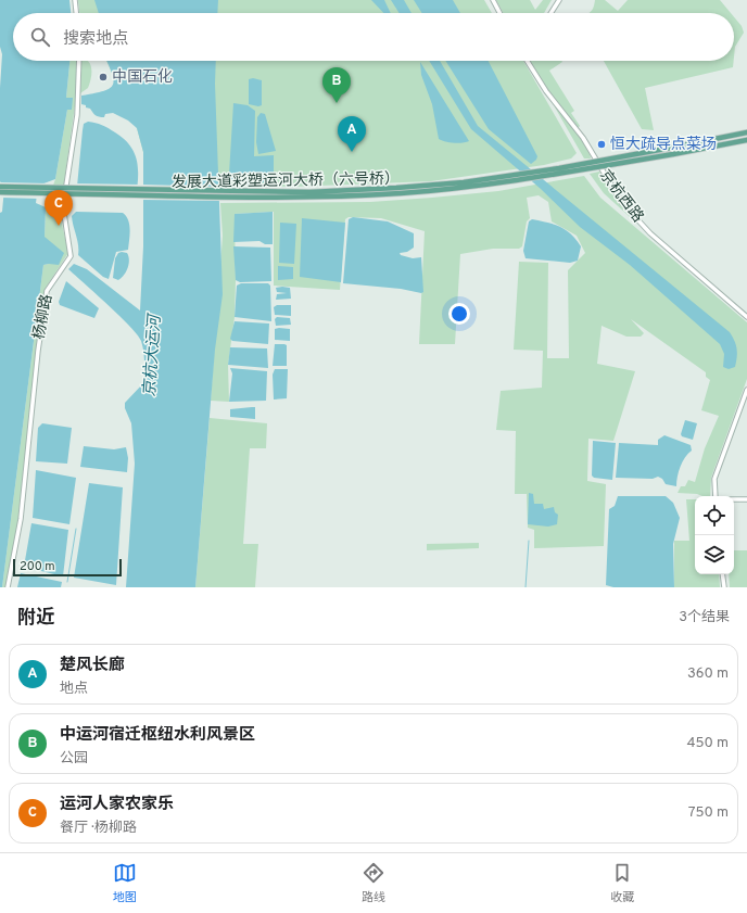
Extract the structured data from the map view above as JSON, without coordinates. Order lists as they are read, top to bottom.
{
  "streets": {
    "main road": ["发展大道彩塑运河大桥（六号桥）"],
    "street": ["京杭西路", "杨柳路"]
  },
  "water": ["京杭大运河"],
  "places": ["中国石化", "恒大疏导点菜场"],
  "scale_bar": "200 m",
  "page": {
    "search": "搜索地点",
    "pins": ["B", "A", "C"],
    "scale": "200 m",
    "heading": ["附近", "3个结果"],
    "list": [
      {
        "mark": "A",
        "name": "楚风长廊",
        "note": "地点",
        "value": "360 m"
      },
      {
        "mark": "B",
        "name": "中运河宿迁枢纽水利风景区",
        "note": "公园",
        "value": "450 m"
      },
      {
        "mark": "C",
        "name": "运河人家农家乐",
        "note": "餐厅 · 杨柳路",
        "value": "750 m"
      }
    ],
    "nav": ["地图", "路线", "收藏"]
  }
}
